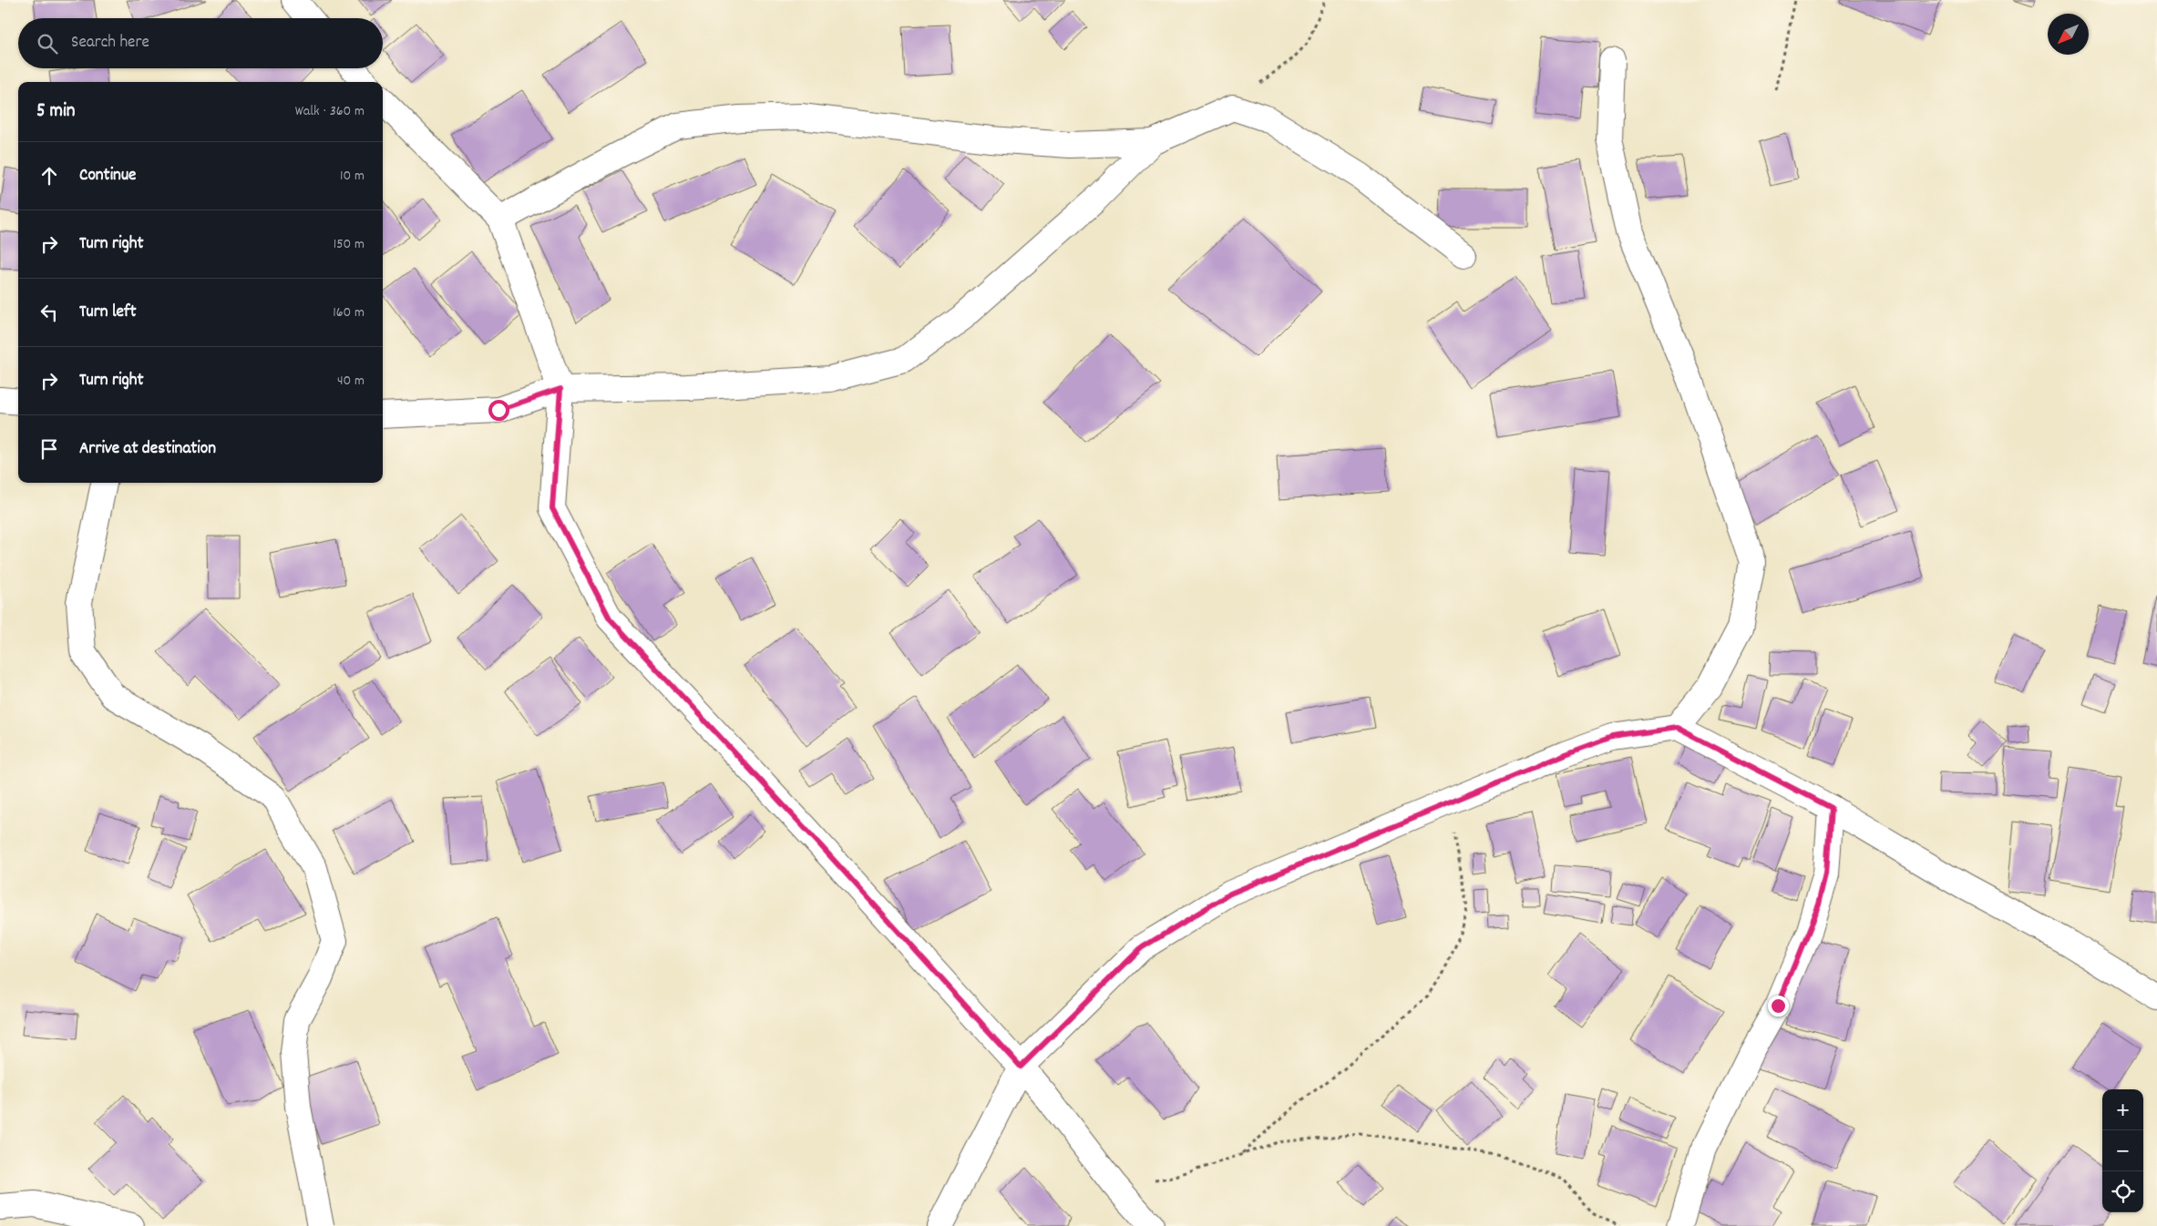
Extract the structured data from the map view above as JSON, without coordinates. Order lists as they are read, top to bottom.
{
  "north": "bottom left",
  "page": {
    "search": "Search here",
    "heading": ["5 min", "Walk · 360 m"],
    "list": [
      ["Continue", "10 m"],
      ["Turn right", "150 m"],
      ["Turn left", "160 m"],
      ["Turn right", "40 m"],
      "Arrive at destination"
    ],
    "map_buttons": ["+", "−"]
  }
}
